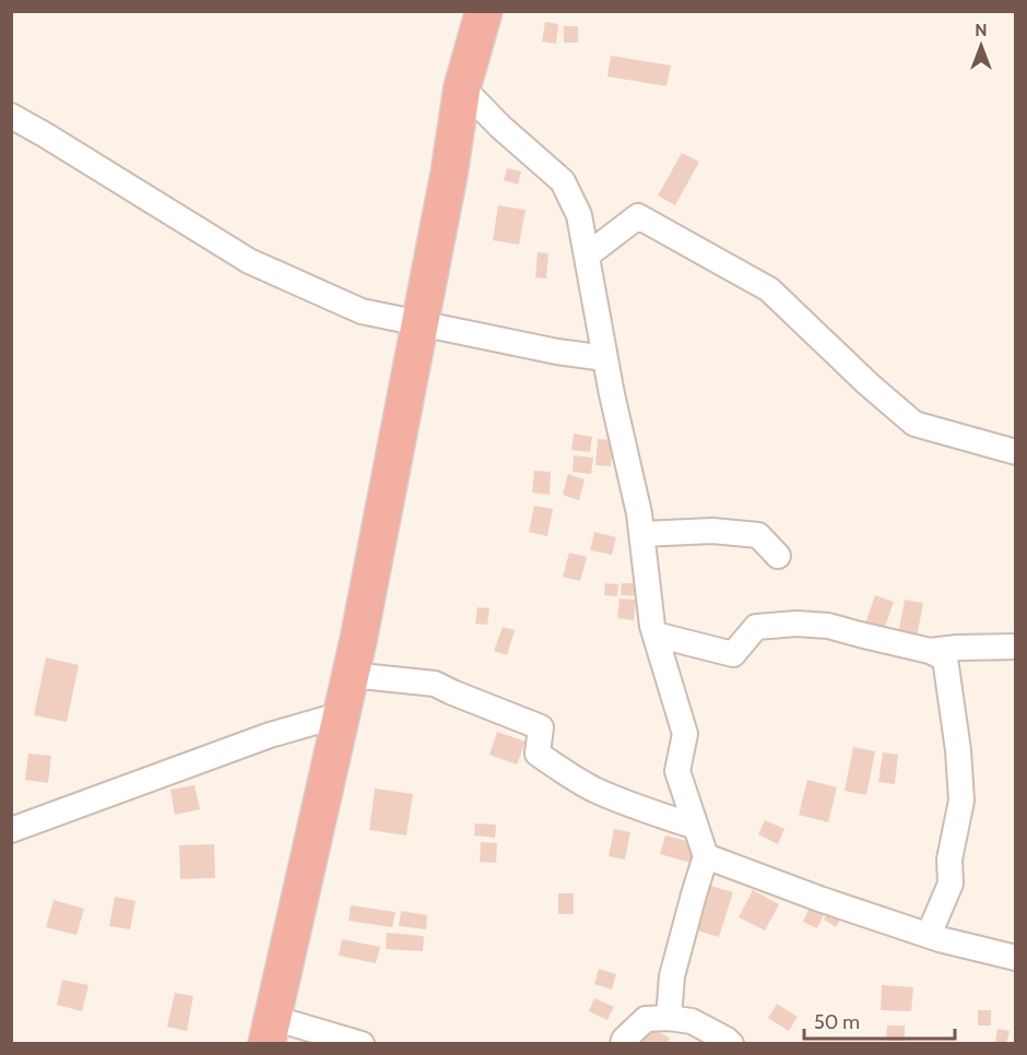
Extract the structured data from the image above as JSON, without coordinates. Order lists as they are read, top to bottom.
{
  "scale_bar": "50 m",
  "north": "top"
}
